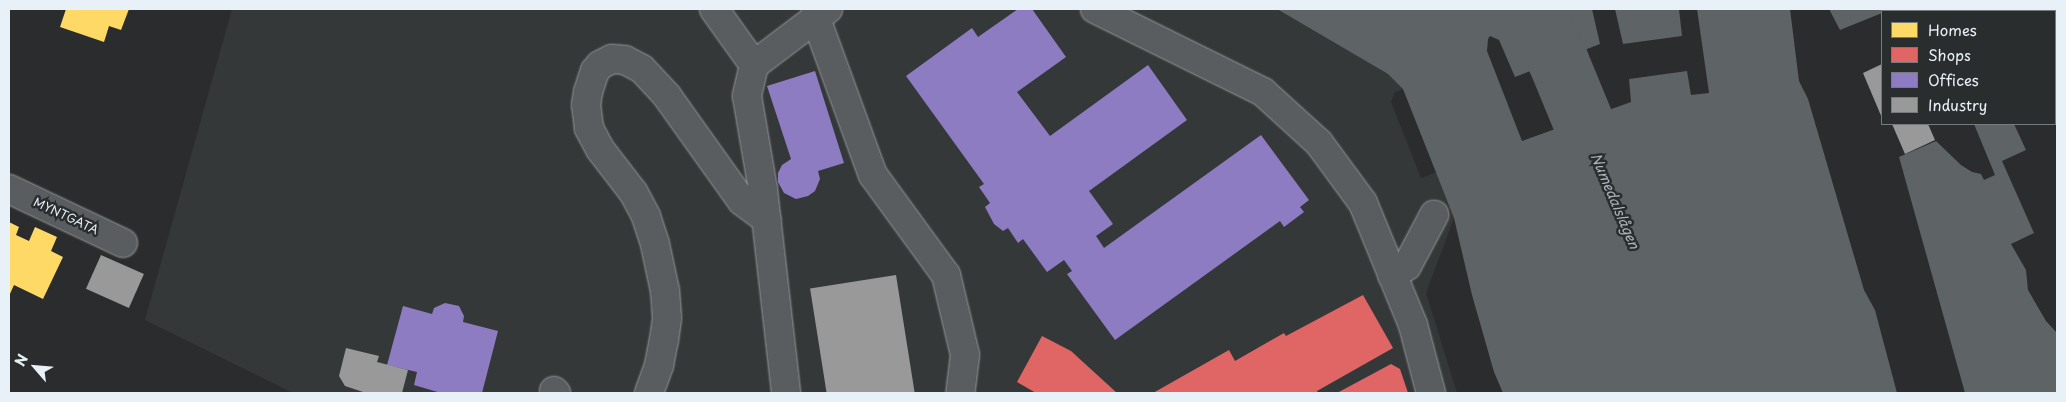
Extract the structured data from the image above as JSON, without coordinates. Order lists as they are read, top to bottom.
{
  "streets": {
    "street": ["MYNTGATA"]
  },
  "water": ["Numedalslågen"],
  "legend": [
    "Homes",
    "Shops",
    "Offices",
    "Industry"
  ],
  "north": "top left"
}
